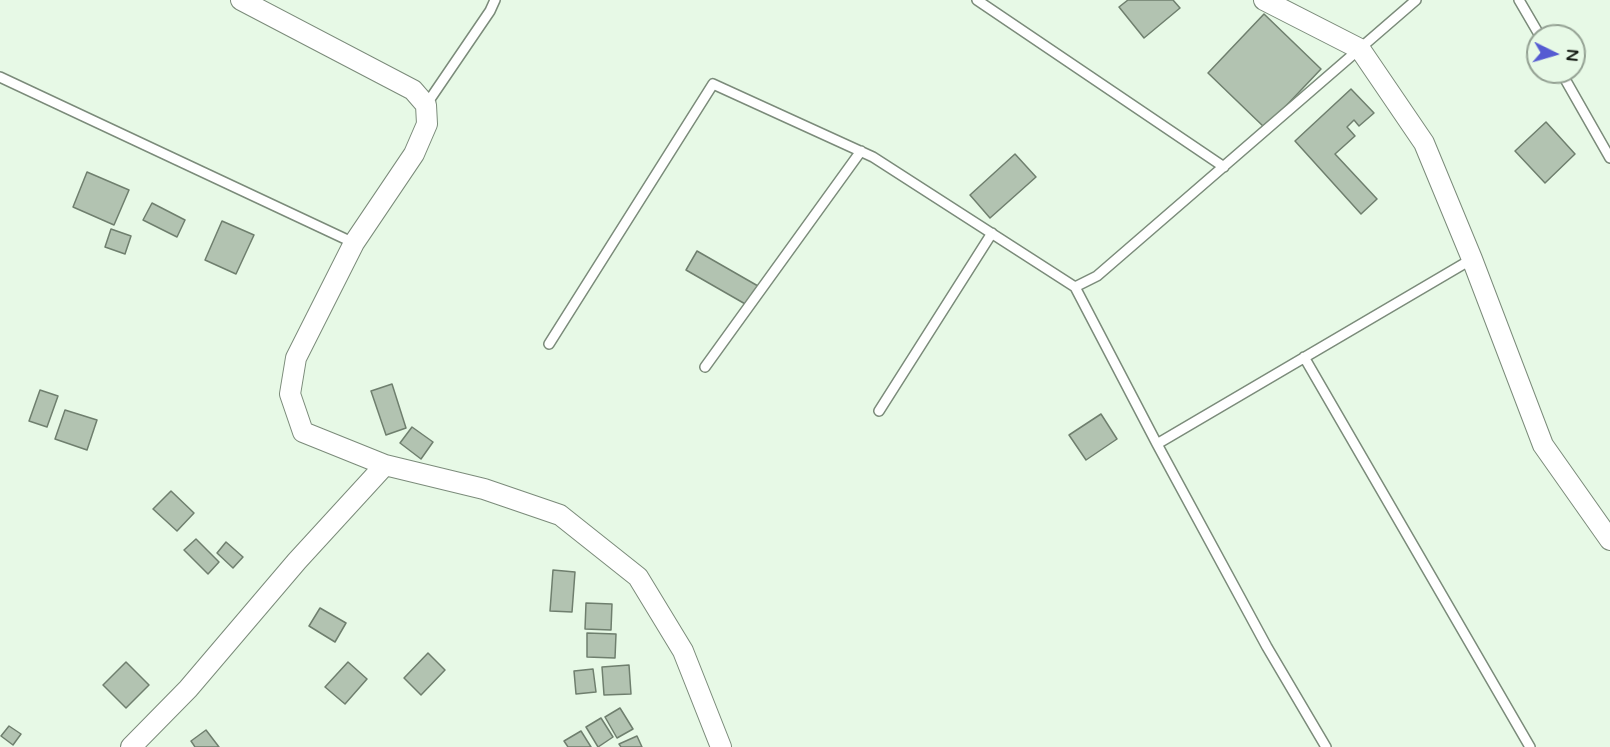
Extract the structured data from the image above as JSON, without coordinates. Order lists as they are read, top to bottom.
{
  "north": "right"
}
